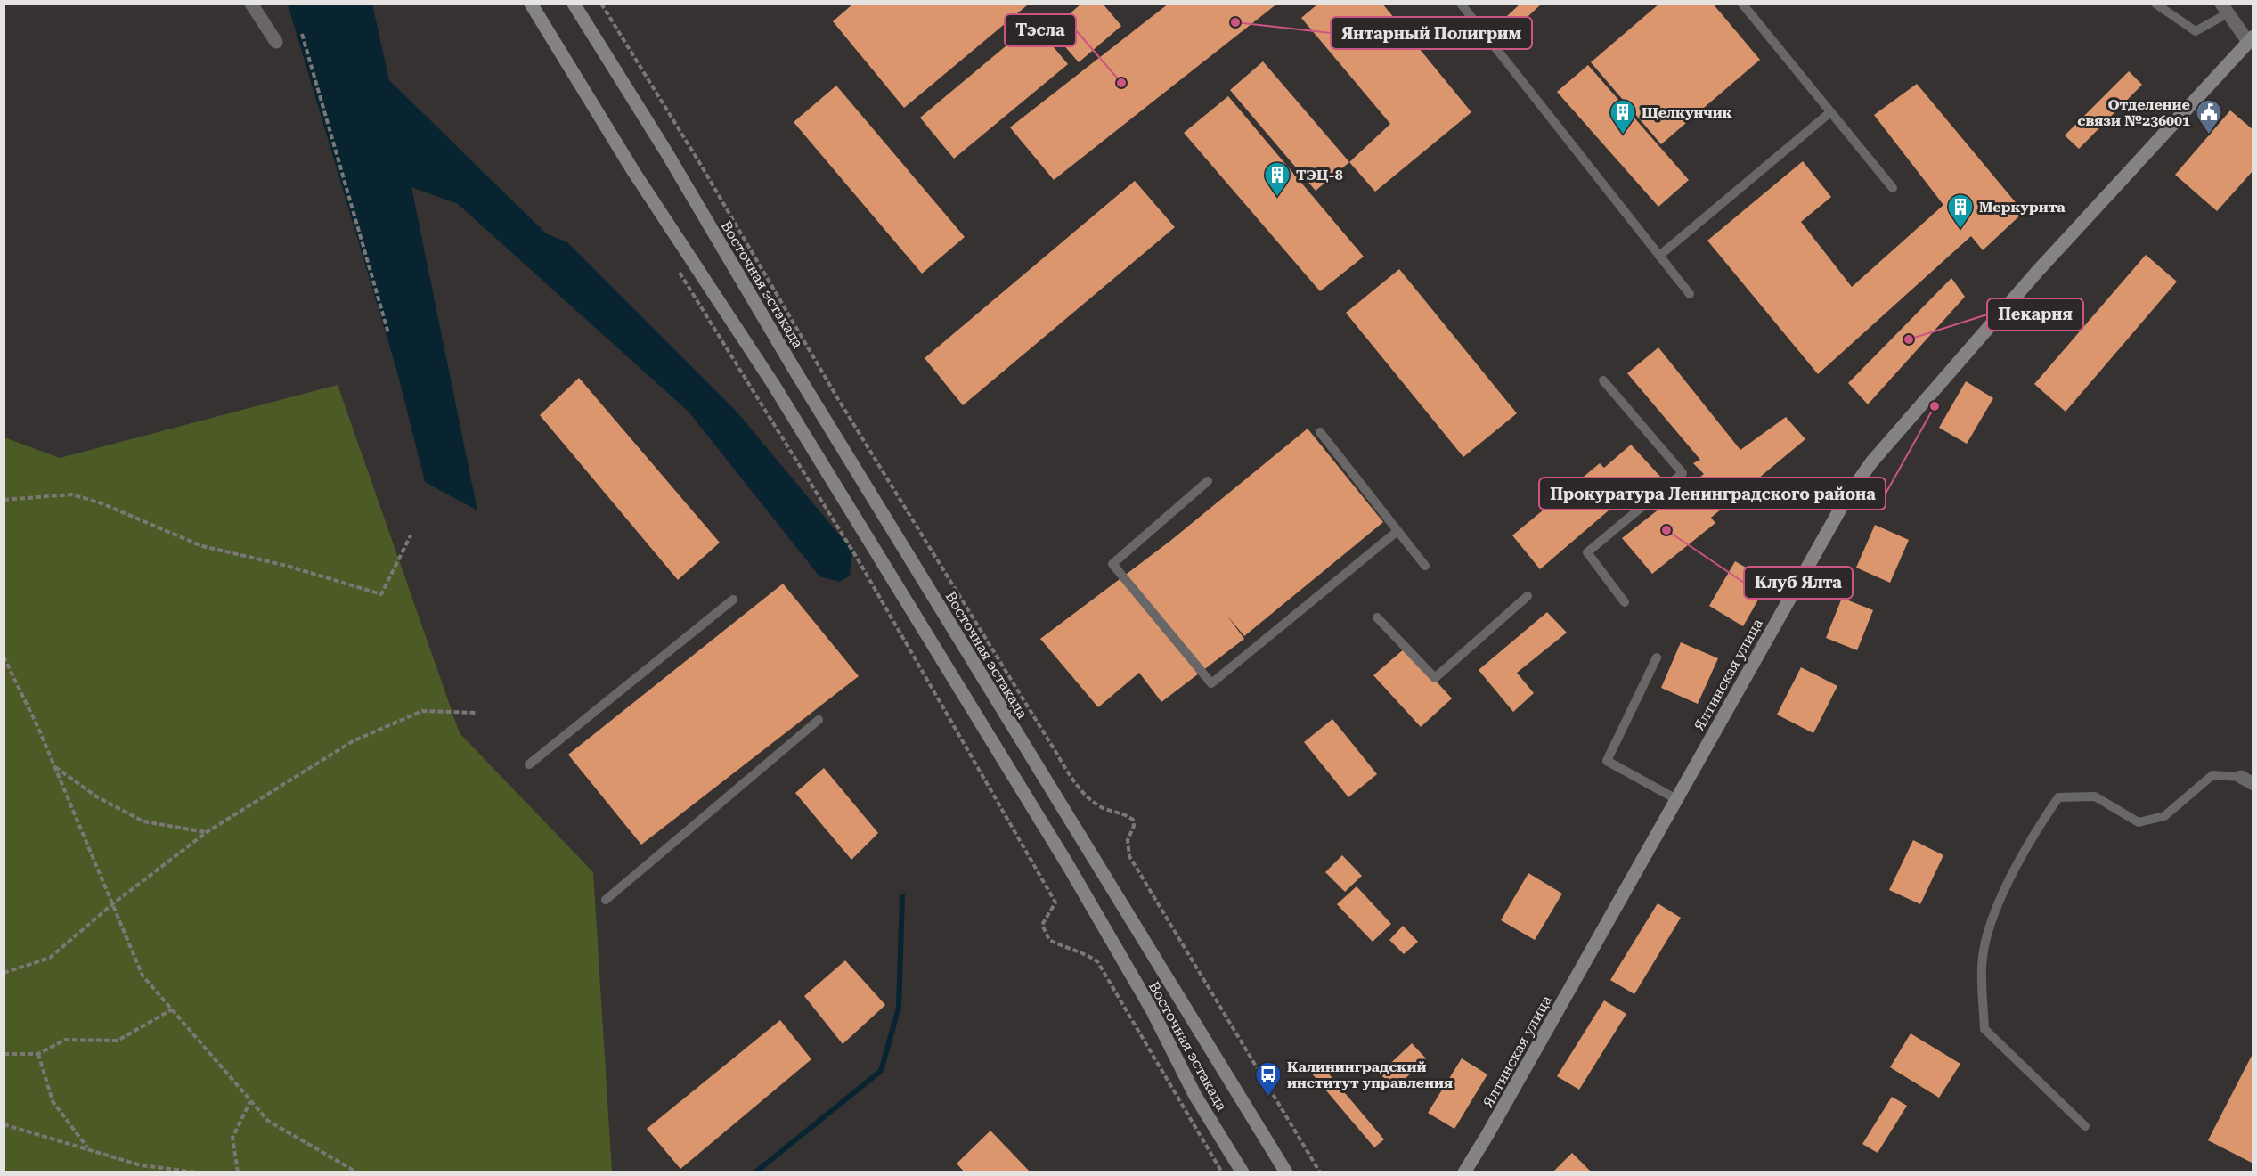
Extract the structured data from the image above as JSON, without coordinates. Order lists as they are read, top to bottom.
{
  "streets": {
    "main road": ["Восточная эстакада", "Ялтинская улица"]
  },
  "places": {
    "other": [
      "Янтарный Полигрим",
      "Тэсла",
      "Пекарня",
      "Прокуратура Ленинградского района",
      "Клуб Ялта"
    ],
    "building": ["Щелкунчик", "ТЭЦ-8", "Меркурита"],
    "public building": ["Отделение связи №236001"],
    "bus stop": ["Калининградский институт управления"]
  }
}
